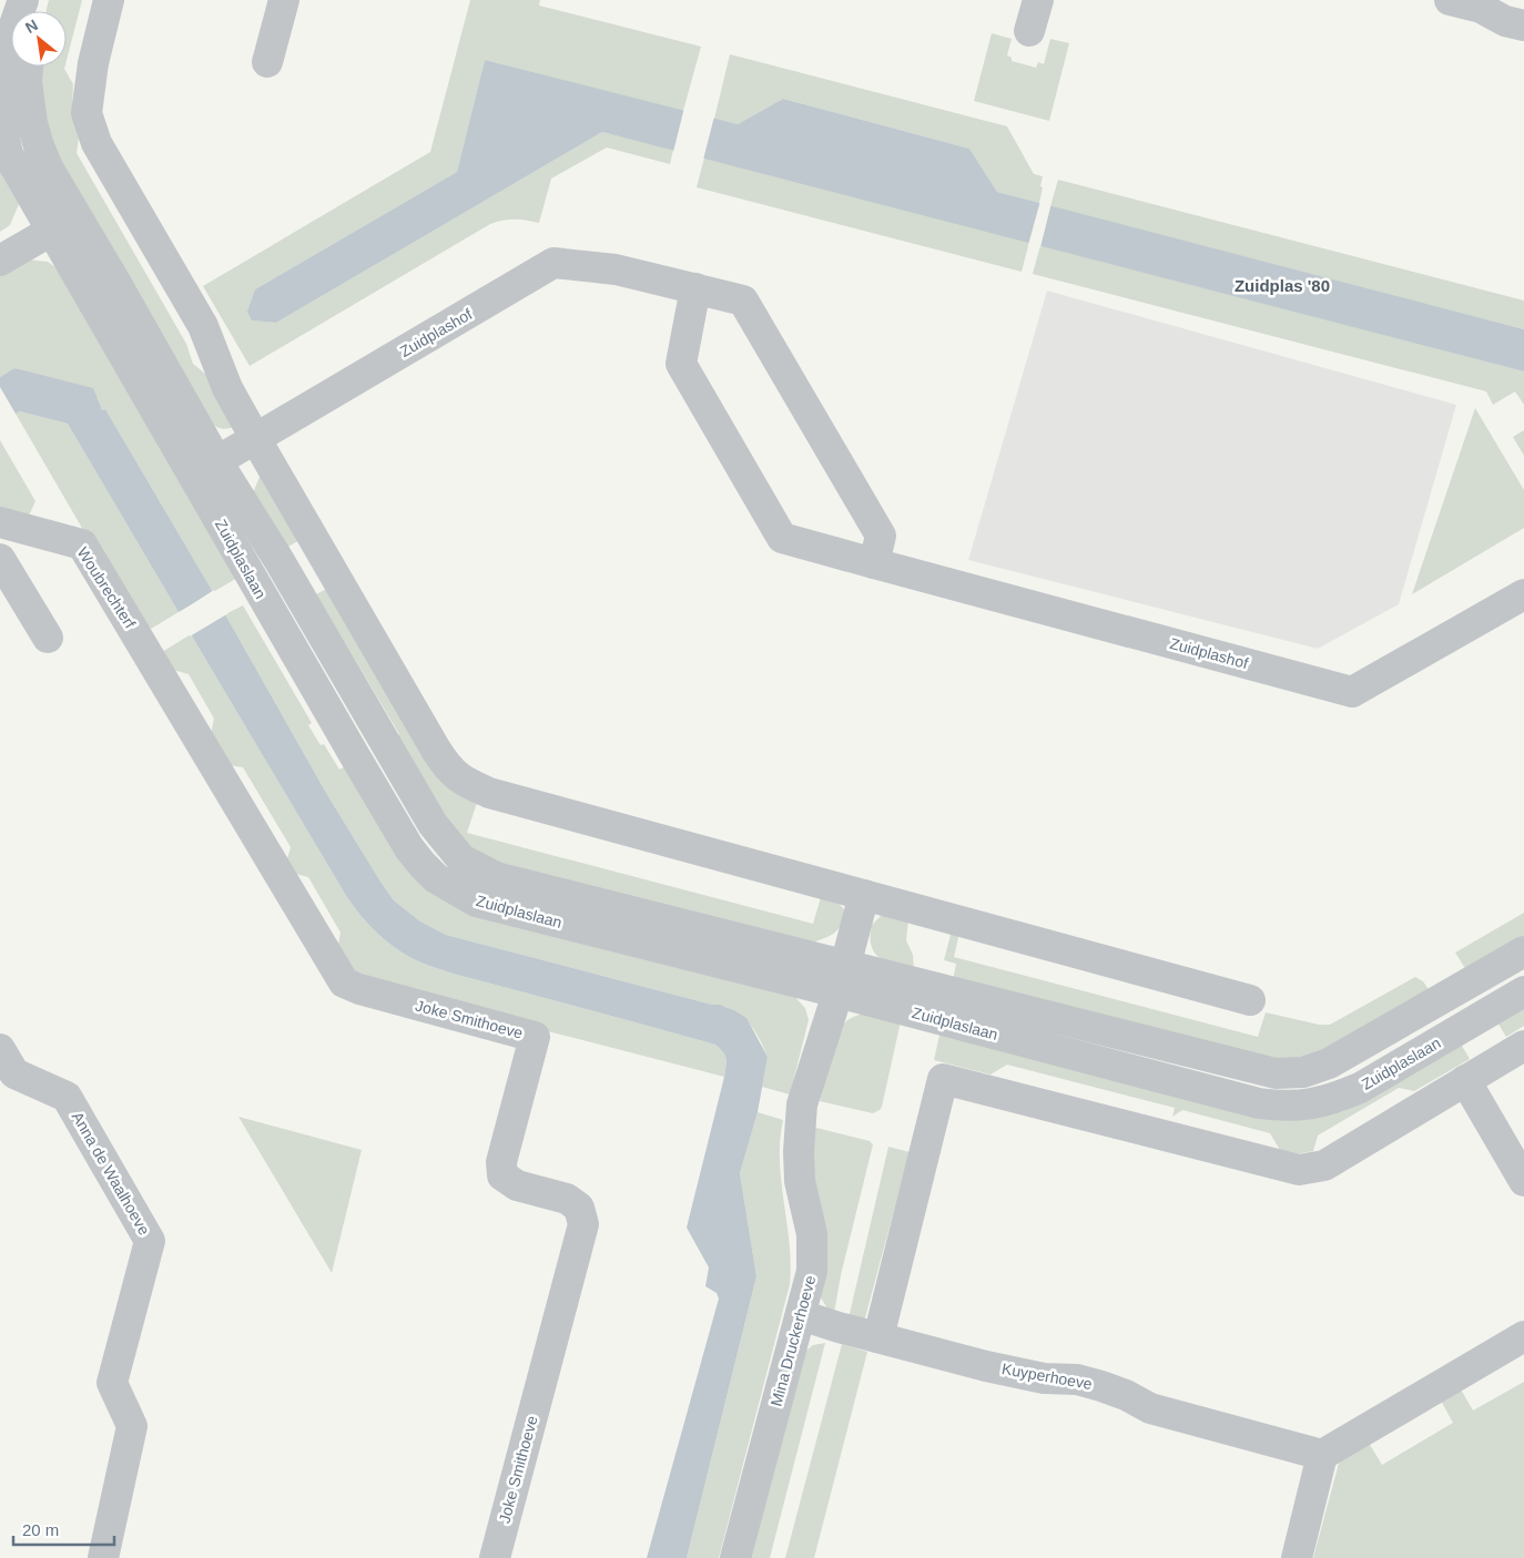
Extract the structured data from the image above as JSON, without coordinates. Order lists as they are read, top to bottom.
{
  "streets": {
    "street": [
      "Zuidplashof",
      "Zuidplaslaan",
      "Woubrechterf",
      "Joke Smithoeve",
      "Anna de Waalhoeve",
      "Mina Druckerhoeve",
      "Kuyperhoeve"
    ]
  },
  "crossings": [
    ["Zuidplashof", "Zuidplaslaan"],
    ["Zuidplaslaan", "Mina Druckerhoeve"],
    ["Woubrechterf", "Joke Smithoeve"],
    ["Mina Druckerhoeve", "Kuyperhoeve"]
  ],
  "districts": ["Zuidplas '80"],
  "scale_bar": "20 m",
  "north": "top left"
}
